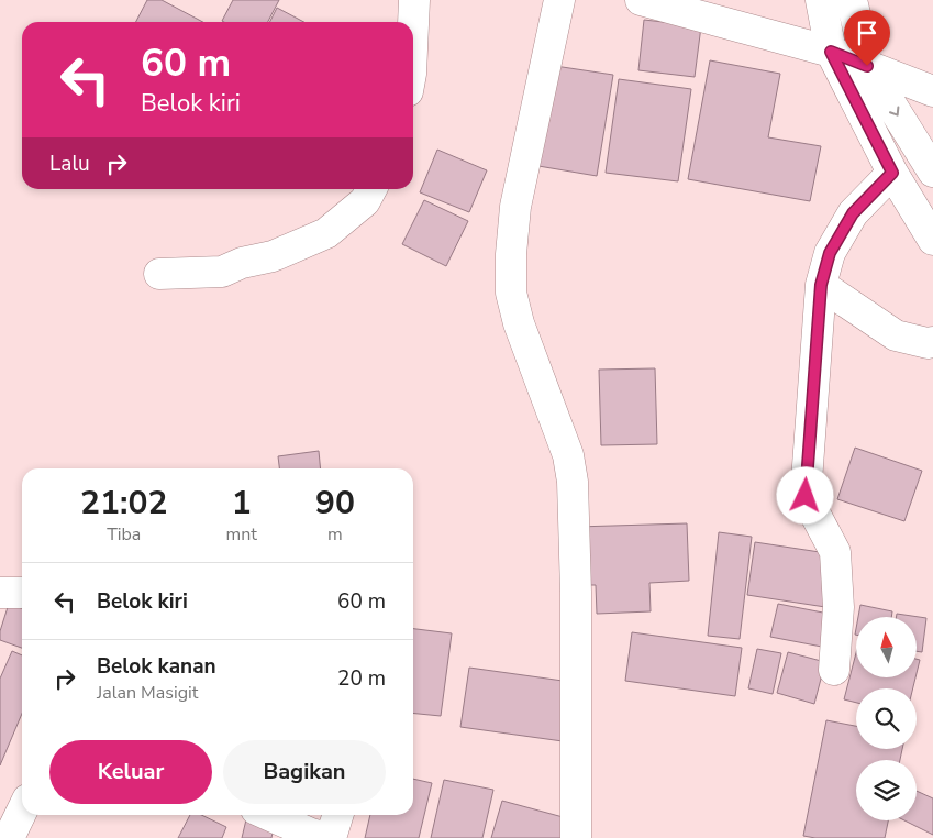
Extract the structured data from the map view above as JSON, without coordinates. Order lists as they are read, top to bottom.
{
  "north": "top",
  "page": {
    "turn": ["60 m", "Belok kiri"],
    "then": "Lalu",
    "eta": [
      "21:02",
      "Tiba",
      "1",
      "mnt",
      "90",
      "m"
    ],
    "list": [
      {
        "name": "Belok kiri",
        "value": "60 m"
      },
      {
        "name": "Belok kanan",
        "note": "Jalan Masigit",
        "value": "20 m"
      }
    ],
    "buttons": ["Keluar", "Bagikan"]
  }
}
